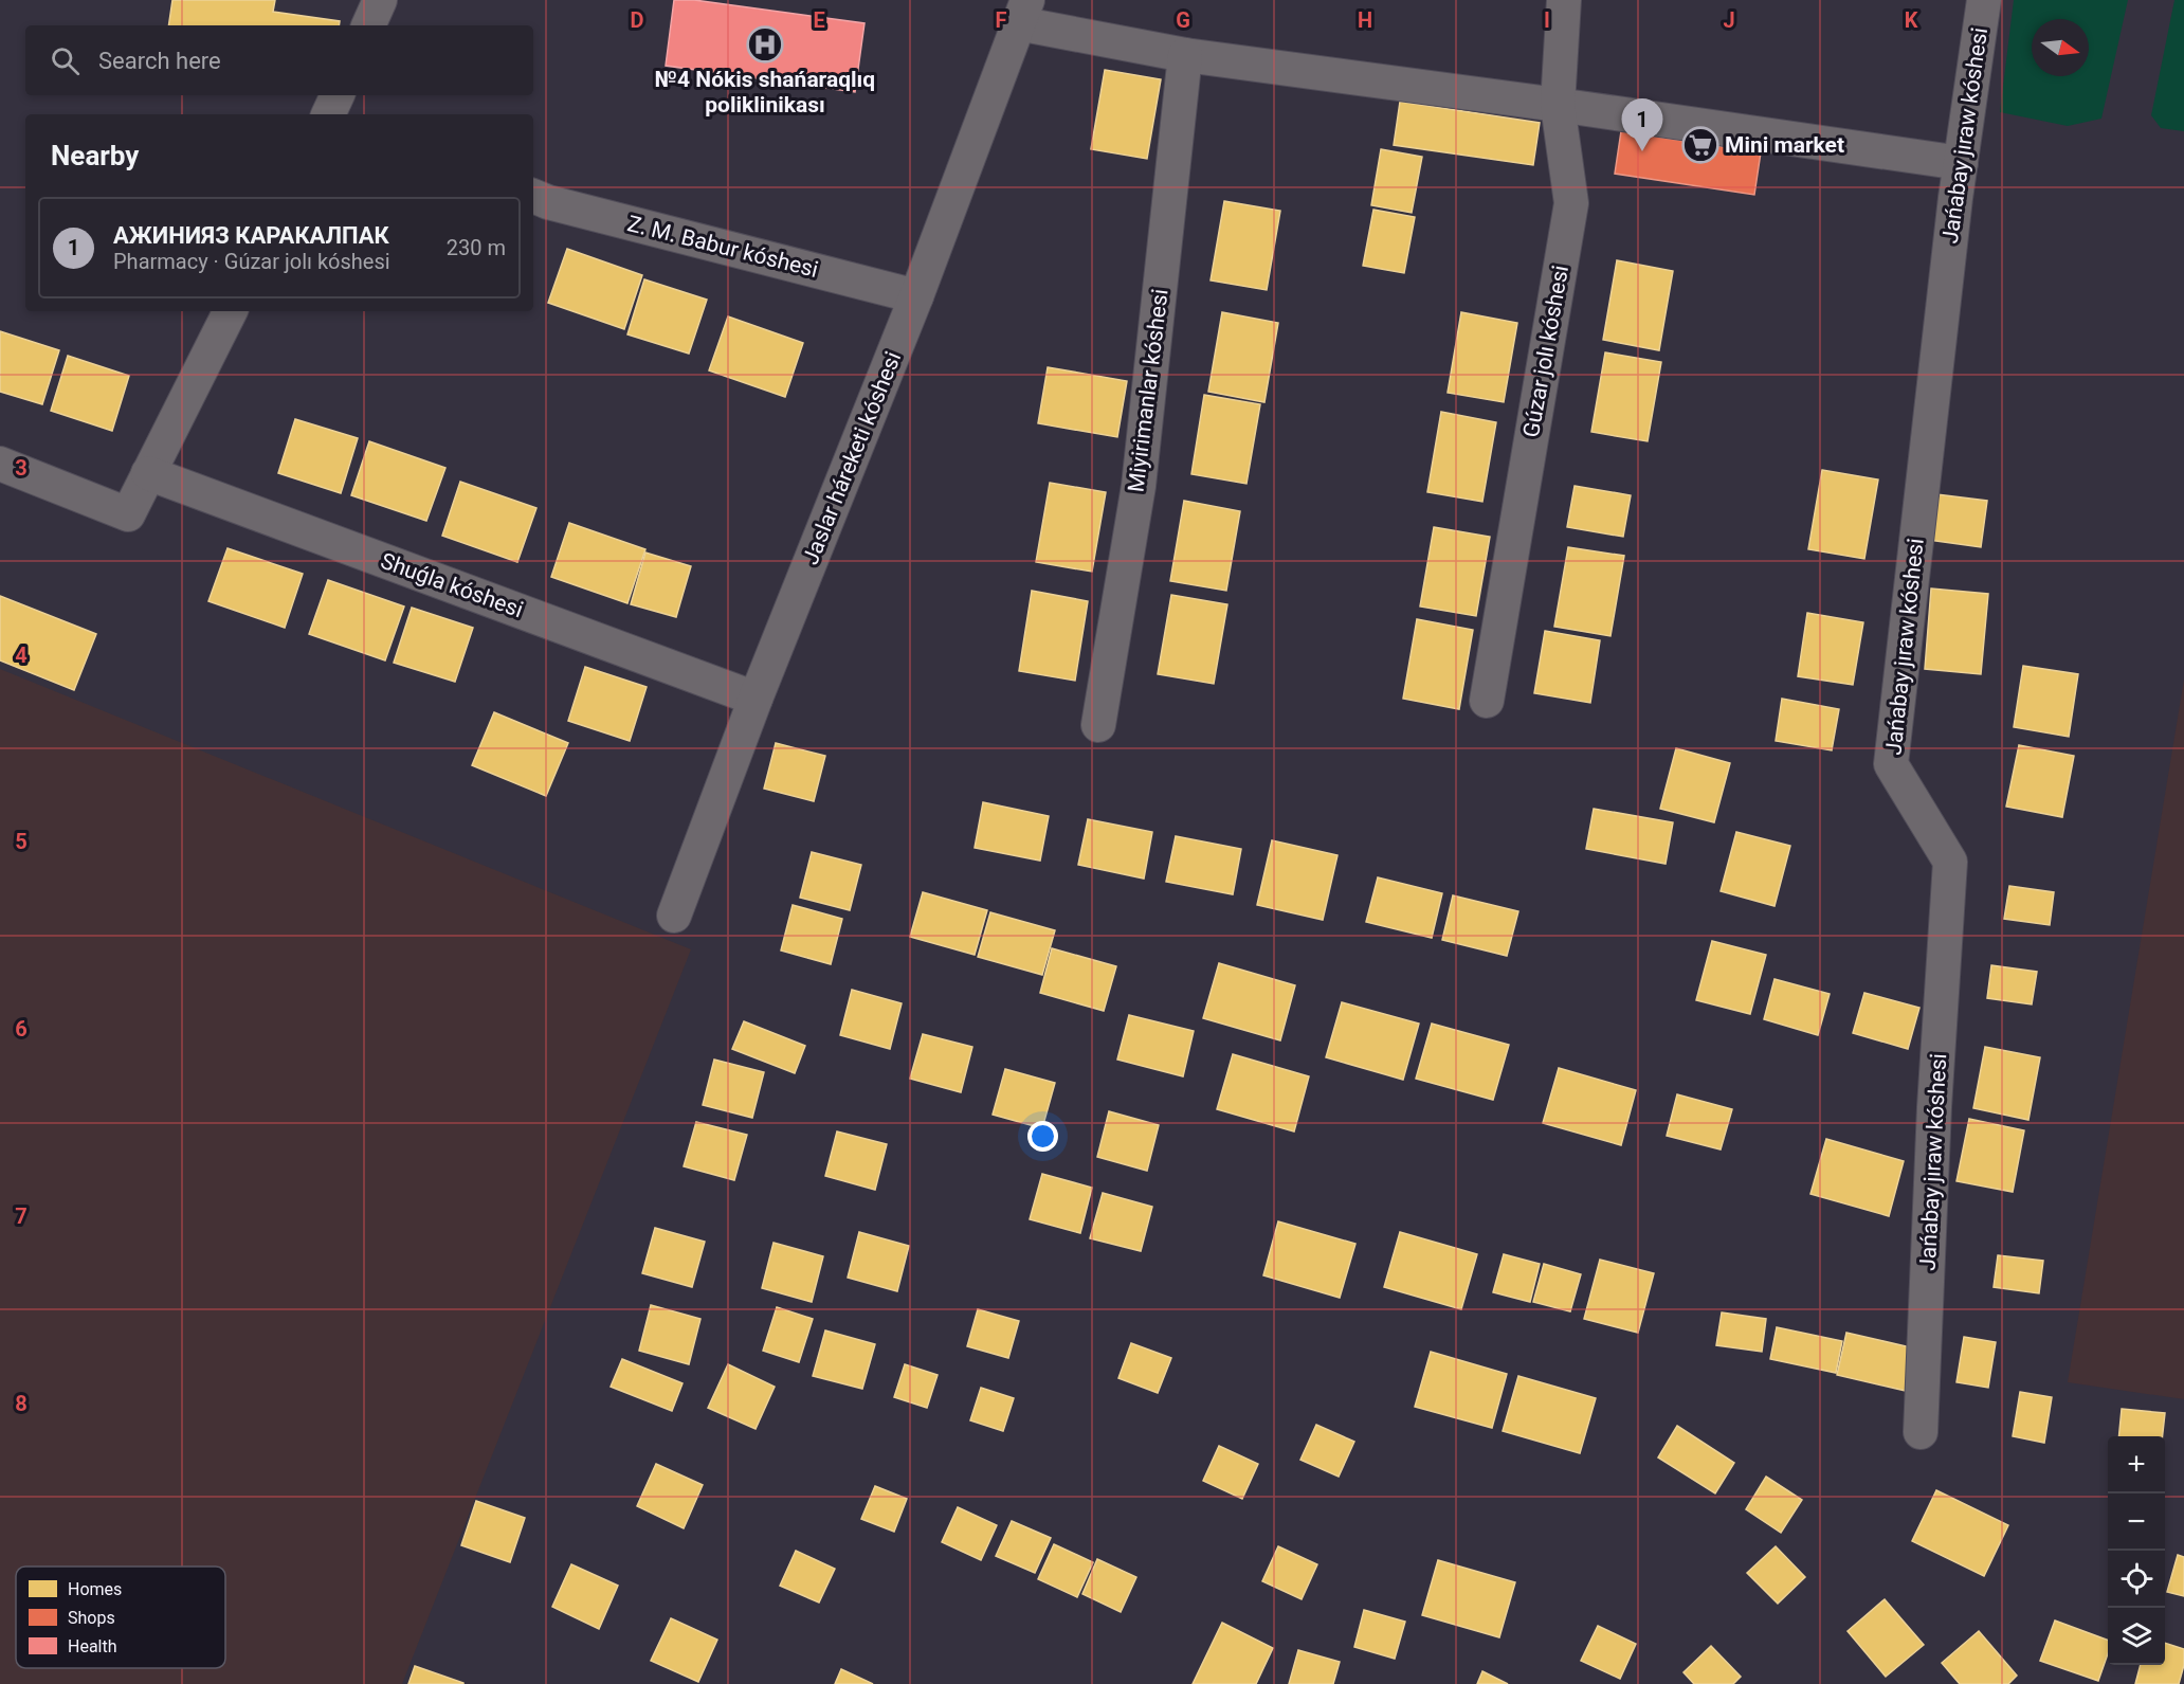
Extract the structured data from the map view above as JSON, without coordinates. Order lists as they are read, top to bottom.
{
  "streets": {
    "street": [
      "Jańabay jıraw kóshesi",
      "Z. M. Babur kóshesi",
      "Gúzar jolı kóshesi",
      "Miyirimanlar kóshesi",
      "Jaslar háreketi kóshesi",
      "Shuǵla kóshesi"
    ]
  },
  "crossings": [
    ["Z. M. Babur kóshesi", "Jaslar háreketi kóshesi"],
    ["Jaslar háreketi kóshesi", "Shuǵla kóshesi"]
  ],
  "places": {
    "hospital": ["№4 Nókis shańaraqlıq poliklinikası"],
    "supermarket": ["Mini market"]
  },
  "legend": ["Homes", "Shops", "Health"],
  "north": "right",
  "page": {
    "search": "Search here",
    "pins": "1",
    "heading": "Nearby",
    "list": [
      {
        "mark": "1",
        "name": "АЖИНИЯЗ КАРАКАЛПАК",
        "note": "Pharmacy · Gúzar jolı kóshesi",
        "value": "230 m"
      }
    ],
    "map_buttons": ["+", "−"]
  },
  "grid": {
    "columns": [
      "D",
      "E",
      "F",
      "G",
      "H",
      "I",
      "J",
      "K"
    ],
    "rows": [
      "3",
      "4",
      "5",
      "6",
      "7",
      "8"
    ]
  }
}
